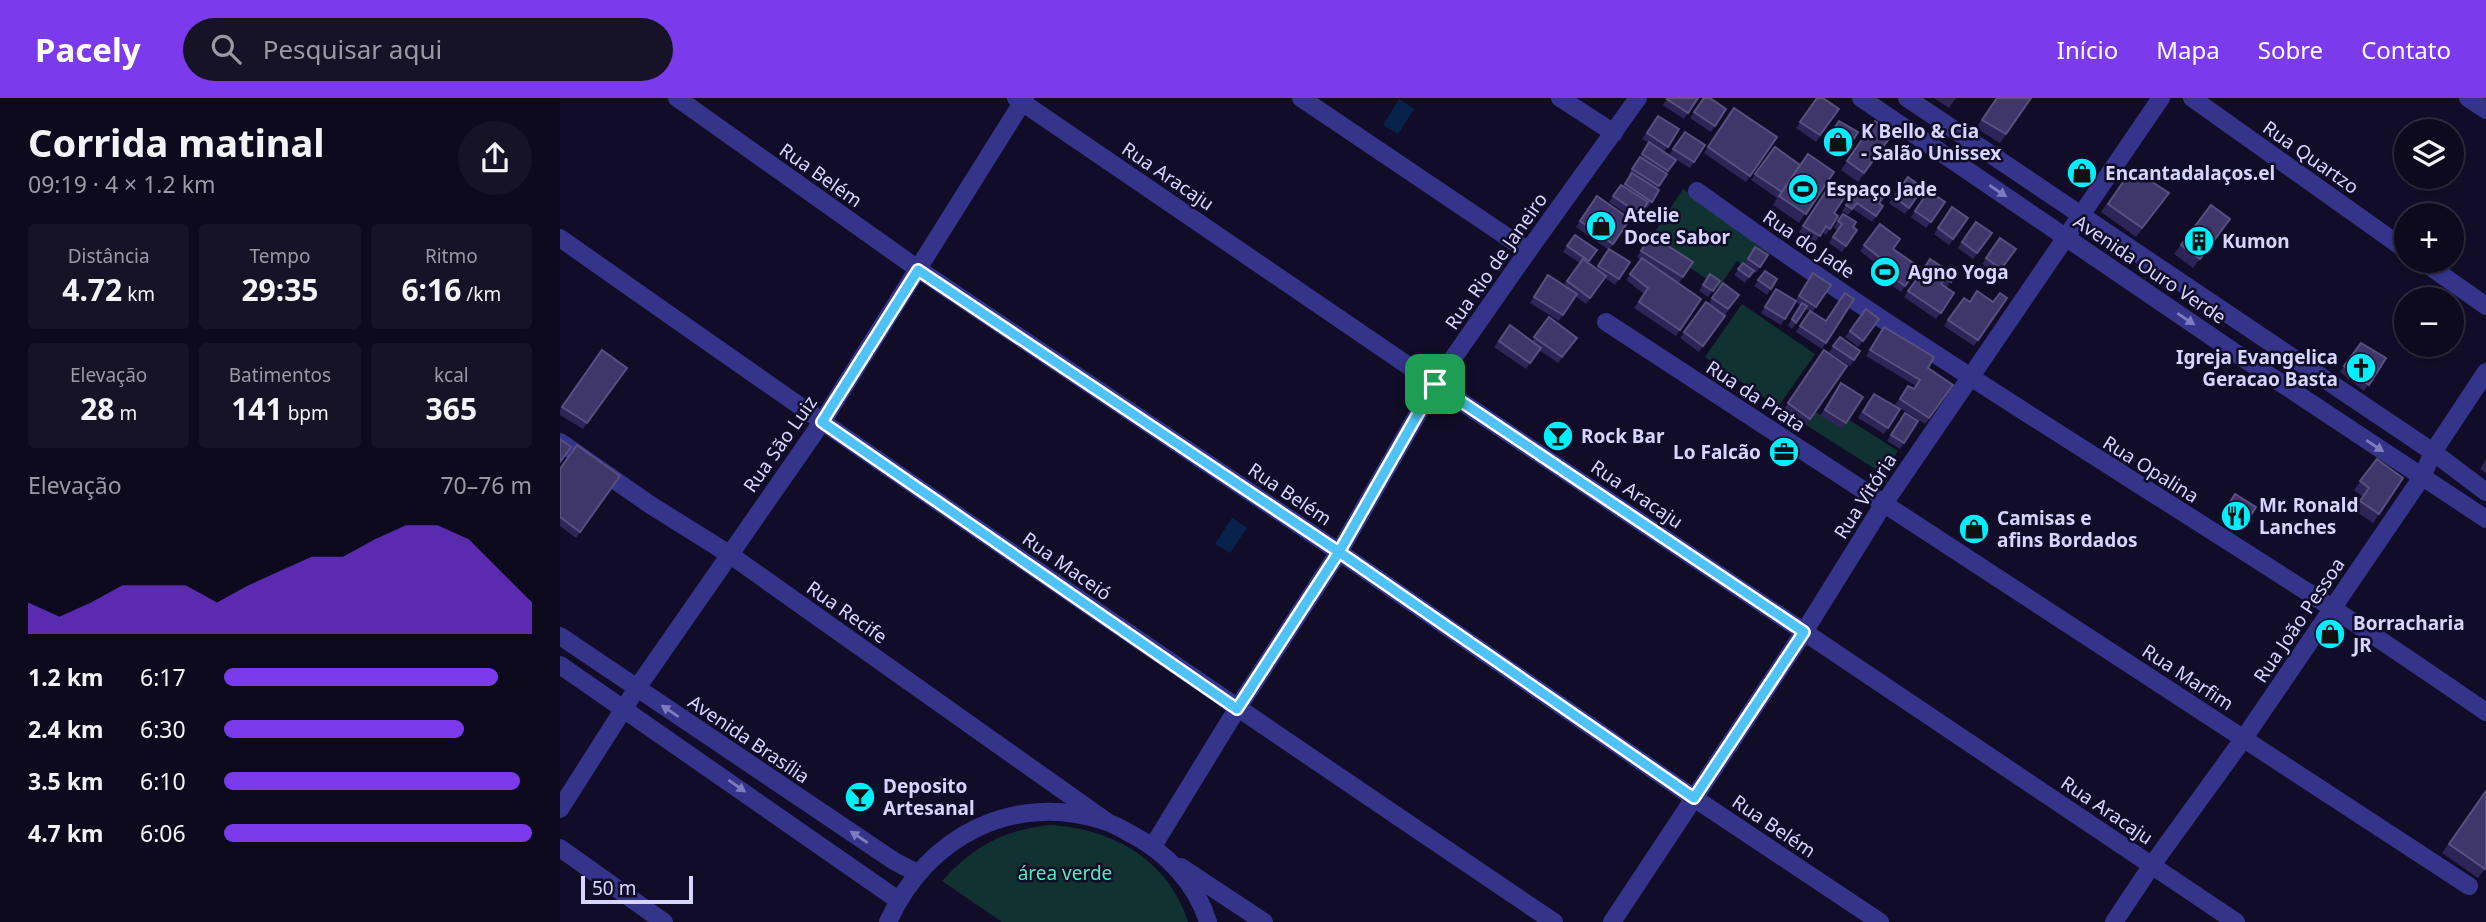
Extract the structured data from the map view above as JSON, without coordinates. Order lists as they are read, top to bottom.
{
  "streets": {
    "street": [
      "Rua Quartzo",
      "Rua Belém",
      "Rua Aracaju",
      "Rua do Jade",
      "Rua Rio de Janeiro",
      "Avenida Ouro Verde",
      "Rua da Prata",
      "Rua São Luiz",
      "Rua Opalina",
      "Rua Vitória",
      "Rua Maceió",
      "Rua Recife",
      "Rua João Pessoa",
      "Rua Marfim",
      "Avenida Brasília"
    ]
  },
  "crossings": [
    ["Rua Belém", "Rua Rio de Janeiro"],
    ["Rua Belém", "Rua São Luiz"],
    ["Rua Belém", "Rua Vitória"],
    ["Rua Aracaju", "Rua Rio de Janeiro"],
    ["Rua Aracaju", "Rua São Luiz"],
    ["Rua Aracaju", "Rua Vitória"],
    ["Rua Aracaju", "Rua João Pessoa"],
    ["Rua do Jade", "Rua Opalina"],
    ["Rua do Jade", "Rua Vitória"],
    ["Rua Rio de Janeiro", "Rua Maceió"],
    ["Avenida Ouro Verde", "Rua Vitória"],
    ["Avenida Ouro Verde", "Rua João Pessoa"],
    ["Rua da Prata", "Rua Vitória"],
    ["Rua da Prata", "Rua Marfim"],
    ["Rua São Luiz", "Rua Maceió"],
    ["Rua São Luiz", "Rua Recife"],
    ["Rua São Luiz", "Avenida Brasília"],
    ["Rua Opalina", "Rua Vitória"],
    ["Rua Opalina", "Rua João Pessoa"],
    ["Rua Vitória", "Rua Marfim"],
    ["Rua João Pessoa", "Rua Marfim"]
  ],
  "parks": ["área verde"],
  "places": {
    "shop": [
      "K Bello & Cia - Salão Unissex",
      "Encantadalaços.el",
      "Atelie Doce Sabor",
      "Camisas e afins Bordados",
      "Borracharia JR"
    ],
    "sports": ["Espaço Jade", "Agno Yoga"],
    "building": ["Kumon"],
    "church": ["Igreja Evangelica Geracao Basta"],
    "bar": ["Rock Bar", "Deposito Artesanal"],
    "office": ["Lo Falcão"],
    "restaurant": ["Mr. Ronald Lanches"]
  },
  "scale_bar": "50 m",
  "page": {
    "header": "Pacely",
    "search": "Pesquisar aqui",
    "nav": [
      "Início",
      "Mapa",
      "Sobre",
      "Contato"
    ],
    "heading": ["Corrida matinal", "09:19 · 4 × 1.2 km"],
    "map_buttons": ["+", "−"],
    "stats": [
      ["Distância", "4.72 km"],
      ["Tempo", "29:35"],
      ["Ritmo", "6:16 /km"],
      ["Elevação", "28 m"],
      ["Batimentos", "141 bpm"],
      ["kcal", "365"]
    ],
    "chart": ["Elevação", "70–76 m"],
    "list": [
      {
        "name": "1.2 km",
        "note": "6:17"
      },
      {
        "name": "2.4 km",
        "note": "6:30"
      },
      {
        "name": "3.5 km",
        "note": "6:10"
      },
      {
        "name": "4.7 km",
        "note": "6:06"
      }
    ],
    "scale": "50 m"
  }
}
